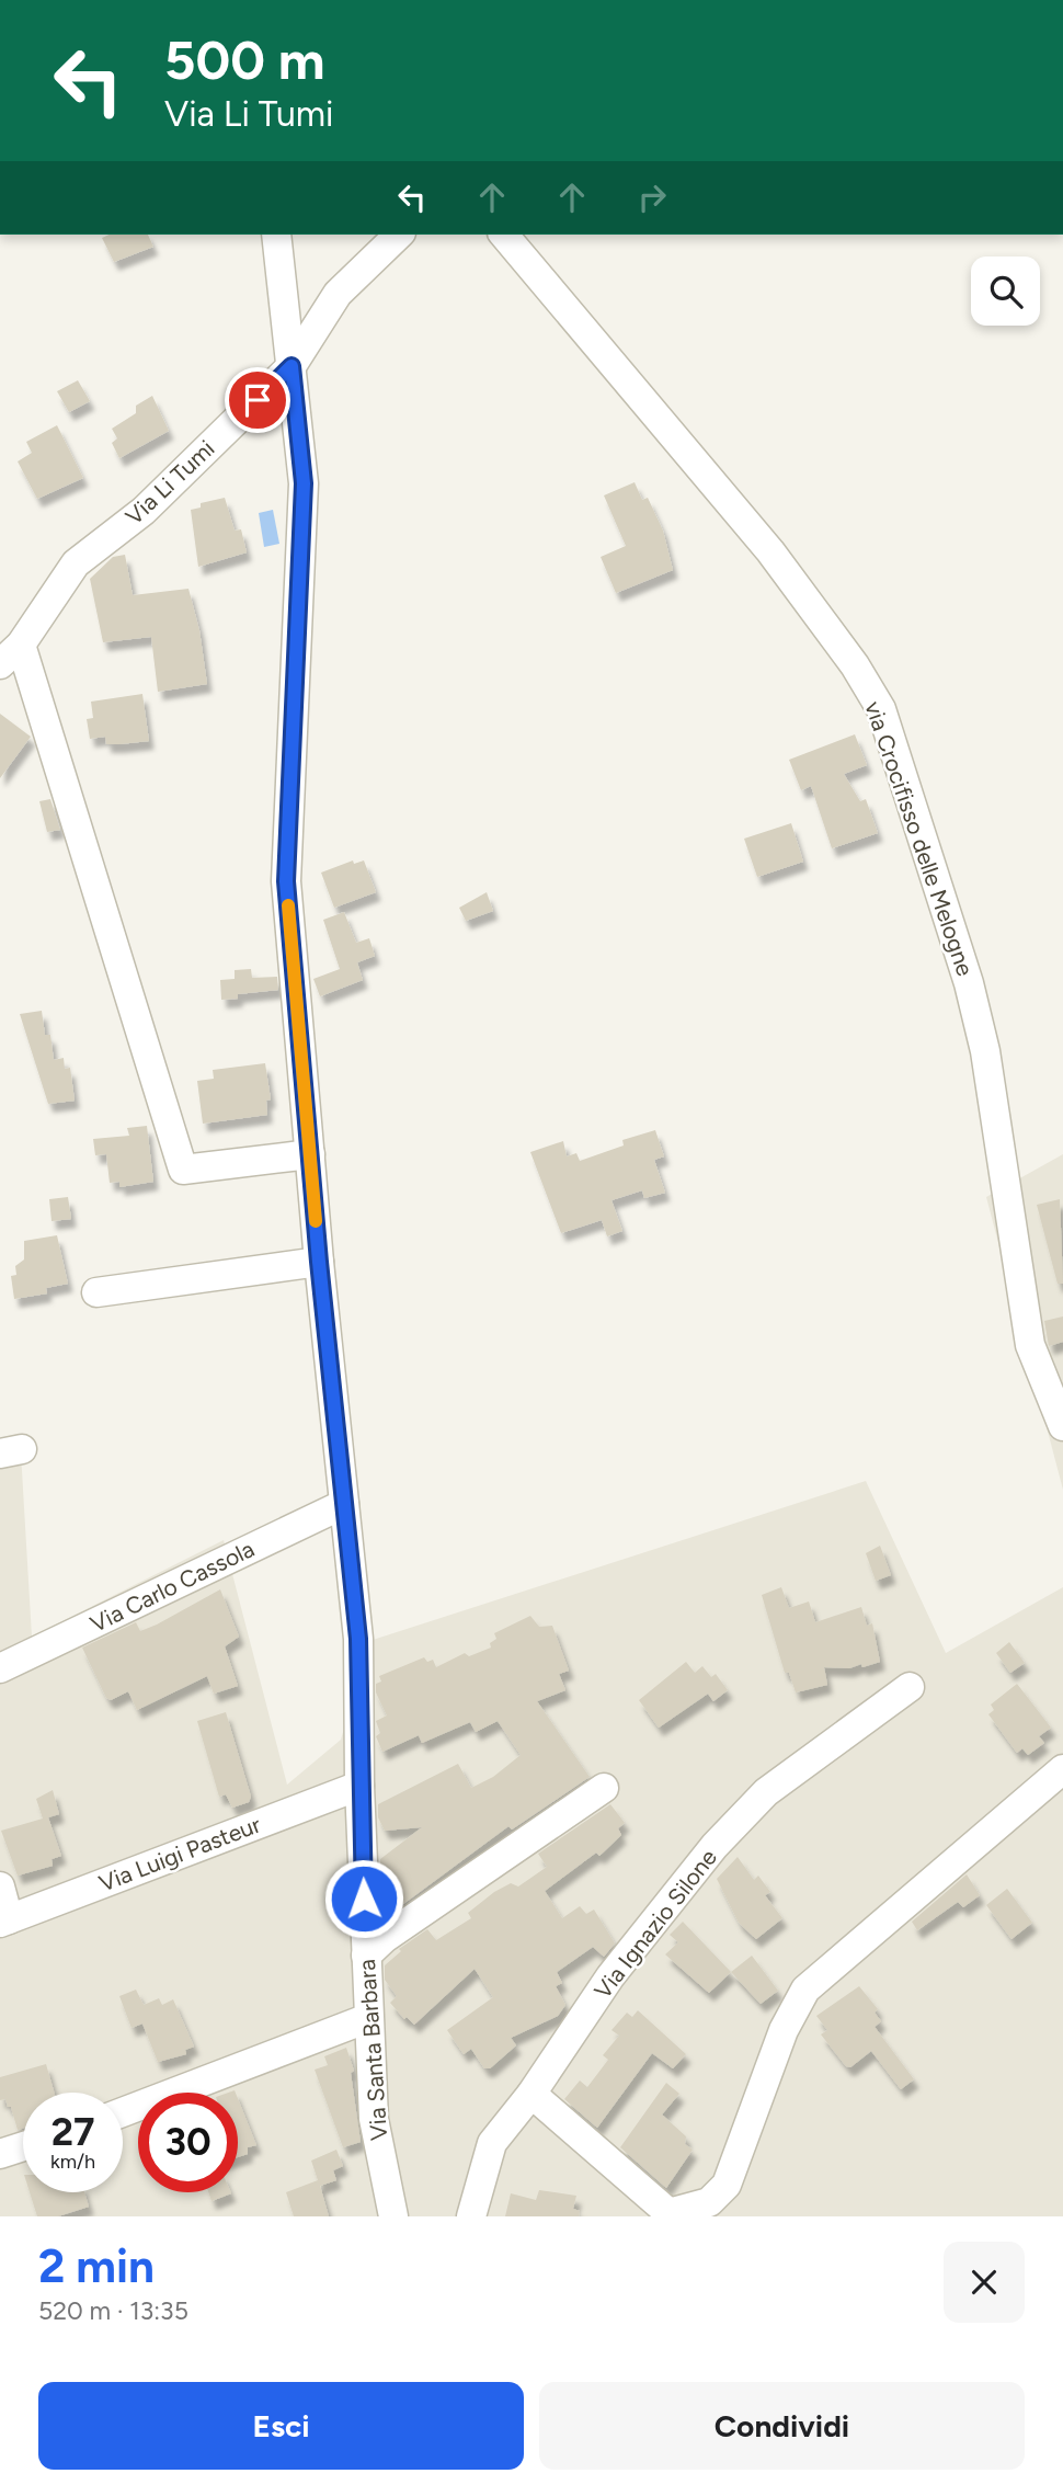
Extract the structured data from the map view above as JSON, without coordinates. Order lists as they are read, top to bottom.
{
  "streets": {
    "street": [
      "Via Li Tumi",
      "via Crocifisso delle Melogne",
      "Via Carlo Cassola",
      "Via Luigi Pasteur",
      "Via Ignazio Silone",
      "Via Santa Barbara"
    ]
  },
  "crossings": [
    ["Via Li Tumi", "Via Santa Barbara"],
    ["Via Carlo Cassola", "Via Santa Barbara"],
    ["Via Luigi Pasteur", "Via Santa Barbara"]
  ],
  "page": {
    "turn": ["500 m", "Via Li Tumi"],
    "speed": "27 km/h",
    "limit": "30",
    "heading": ["2 min", "520 m · 13:35"],
    "buttons": ["Esci", "Condividi"]
  }
}
